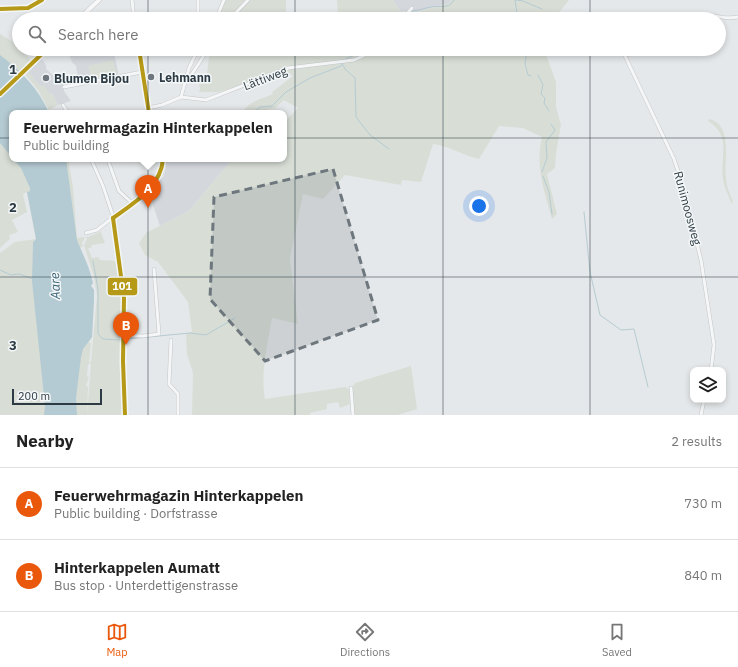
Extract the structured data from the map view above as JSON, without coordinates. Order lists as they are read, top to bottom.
{
  "streets": {
    "street": ["Lättiweg", "Runimoosweg"]
  },
  "water": ["Aare"],
  "places": ["Lehmann", "Blumen Bijou"],
  "lines": ["transit line 101"],
  "scale_bar": "200 m",
  "page": {
    "search": "Search here",
    "popup": ["Feuerwehrmagazin Hinterkappelen", "Public building"],
    "pins": ["A", "B"],
    "scale": "200 m",
    "heading": ["Nearby", "2 results"],
    "list": [
      {
        "mark": "A",
        "name": "Feuerwehrmagazin Hinterkappelen",
        "note": "Public building · Dorfstrasse",
        "value": "730 m"
      },
      {
        "mark": "B",
        "name": "Hinterkappelen Aumatt",
        "note": "Bus stop · Unterdettigenstrasse",
        "value": "840 m"
      }
    ],
    "nav": ["Map", "Directions", "Saved"]
  },
  "grid": {
    "rows": ["1", "2", "3"]
  }
}
